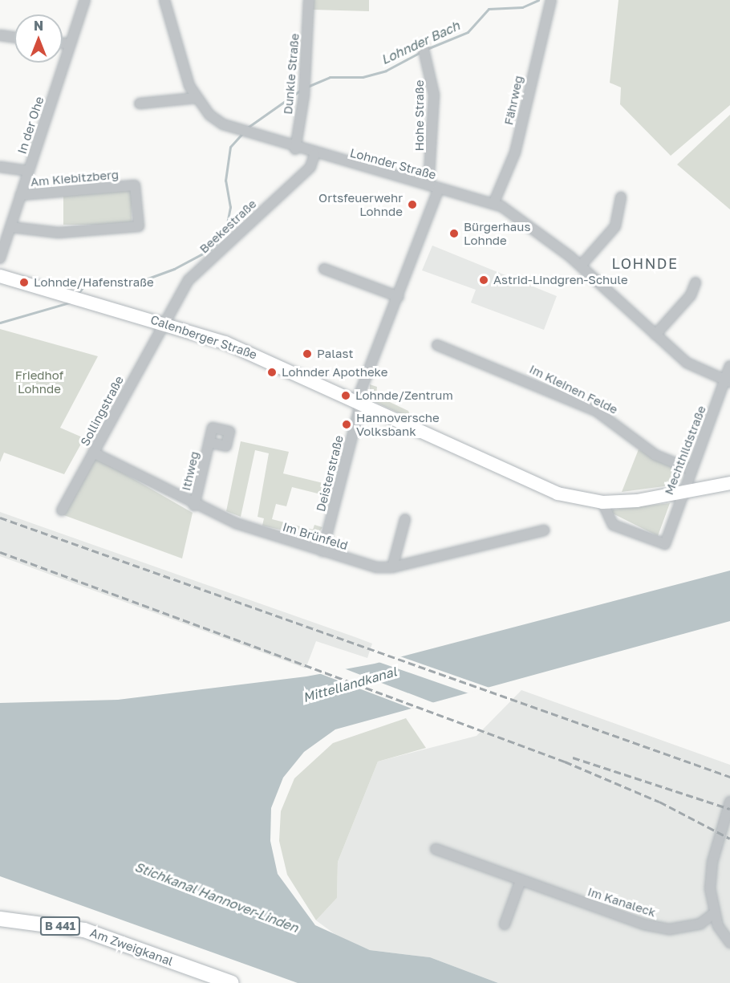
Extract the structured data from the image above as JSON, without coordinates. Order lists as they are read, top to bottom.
{
  "streets": {
    "main road": ["B 441", "Am Zweigkanal"],
    "street": [
      "Dunkle Straße",
      "Fährweg",
      "Hohe Straße",
      "In der Ohe",
      "Lohnder Straße",
      "Am Kiebitzberg",
      "Beekestraße",
      "Calenberger Straße",
      "Im Kleinen Felde",
      "Sollingstraße",
      "Mechthildstraße",
      "Ithweg",
      "Deisterstraße",
      "Im Brünfeld",
      "Im Kanaleck"
    ]
  },
  "crossings": [
    ["Dunkle Straße", "Lohnder Straße"],
    ["Fährweg", "Lohnder Straße"],
    ["Hohe Straße", "Lohnder Straße"],
    ["In der Ohe", "Am Kiebitzberg"],
    ["Lohnder Straße", "Beekestraße"],
    ["Lohnder Straße", "Mechthildstraße"],
    ["Lohnder Straße", "Deisterstraße"],
    ["Beekestraße", "Calenberger Straße"],
    ["Beekestraße", "Sollingstraße"],
    ["Calenberger Straße", "Sollingstraße"],
    ["Calenberger Straße", "Mechthildstraße"],
    ["Calenberger Straße", "Deisterstraße"],
    ["Im Kleinen Felde", "Mechthildstraße"],
    ["Sollingstraße", "Im Brünfeld"],
    ["Ithweg", "Im Brünfeld"],
    ["Deisterstraße", "Im Brünfeld"]
  ],
  "districts": ["LOHNDE"],
  "water": ["Lohnder Bach", "Mittellandkanal", "Stichkanal Hannover-Linden"],
  "parks": ["Friedhof Lohnde"],
  "places": [
    "Ortsfeuerwehr Lohnde",
    "Bürgerhaus Lohnde",
    "Astrid-Lindgren-Schule",
    "Lohnde/Hafenstraße",
    "Palast",
    "Lohnder Apotheke",
    "Lohnde/Zentrum",
    "Hannoversche Volksbank"
  ],
  "north": "top"
}
